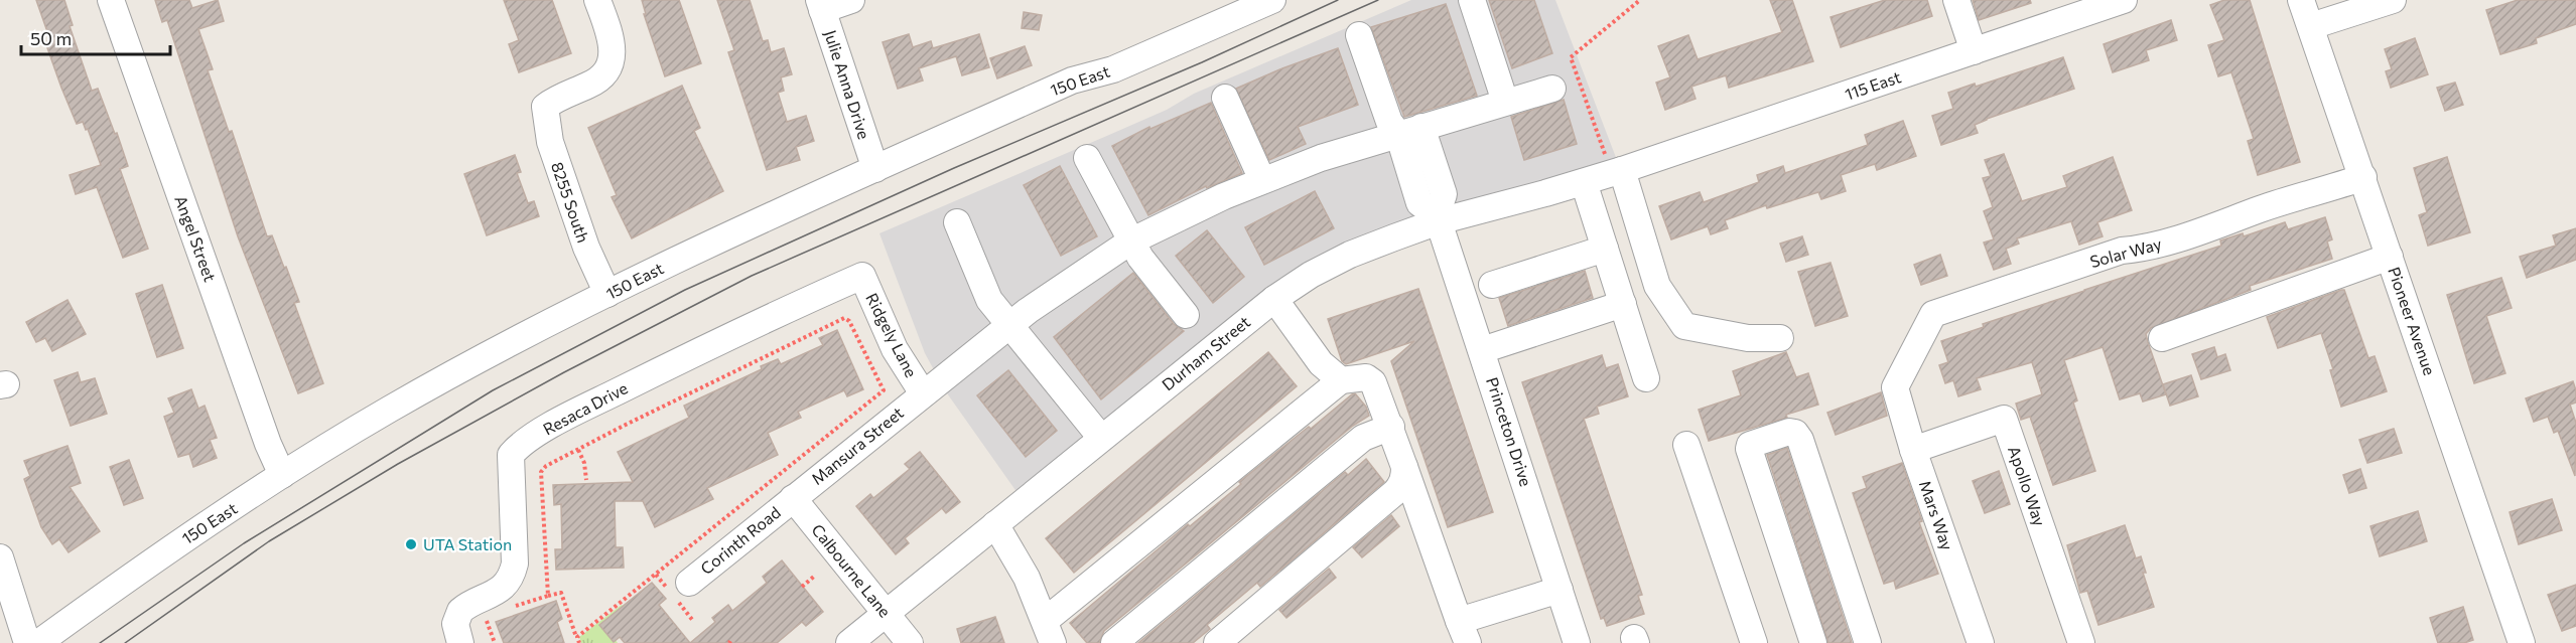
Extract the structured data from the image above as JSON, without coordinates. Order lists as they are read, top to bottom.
{
  "streets": {
    "street": [
      "150 East",
      "Julie Anna Drive",
      "115 East",
      "8255 South",
      "Angel Street",
      "Solar Way",
      "Pioneer Avenue",
      "Ridgely Lane",
      "Durham Street",
      "Resaca Drive",
      "Princeton Drive",
      "Mansura Street",
      "Apollo Way",
      "Mars Way",
      "Corinth Road",
      "Calbourne Lane"
    ]
  },
  "crossings": [
    ["150 East", "Julie Anna Drive"],
    ["150 East", "8255 South"],
    ["150 East", "Angel Street"],
    ["115 East", "Durham Street"],
    ["Solar Way", "Pioneer Avenue"],
    ["Solar Way", "Mars Way"],
    ["Ridgely Lane", "Resaca Drive"],
    ["Ridgely Lane", "Mansura Street"],
    ["Durham Street", "Princeton Drive"],
    ["Durham Street", "Calbourne Lane"],
    ["Mansura Street", "Corinth Road"],
    ["Mansura Street", "Calbourne Lane"],
    ["Apollo Way", "Mars Way"],
    ["Corinth Road", "Calbourne Lane"]
  ],
  "places": ["UTA Station"],
  "scale_bar": "50 m"
}
